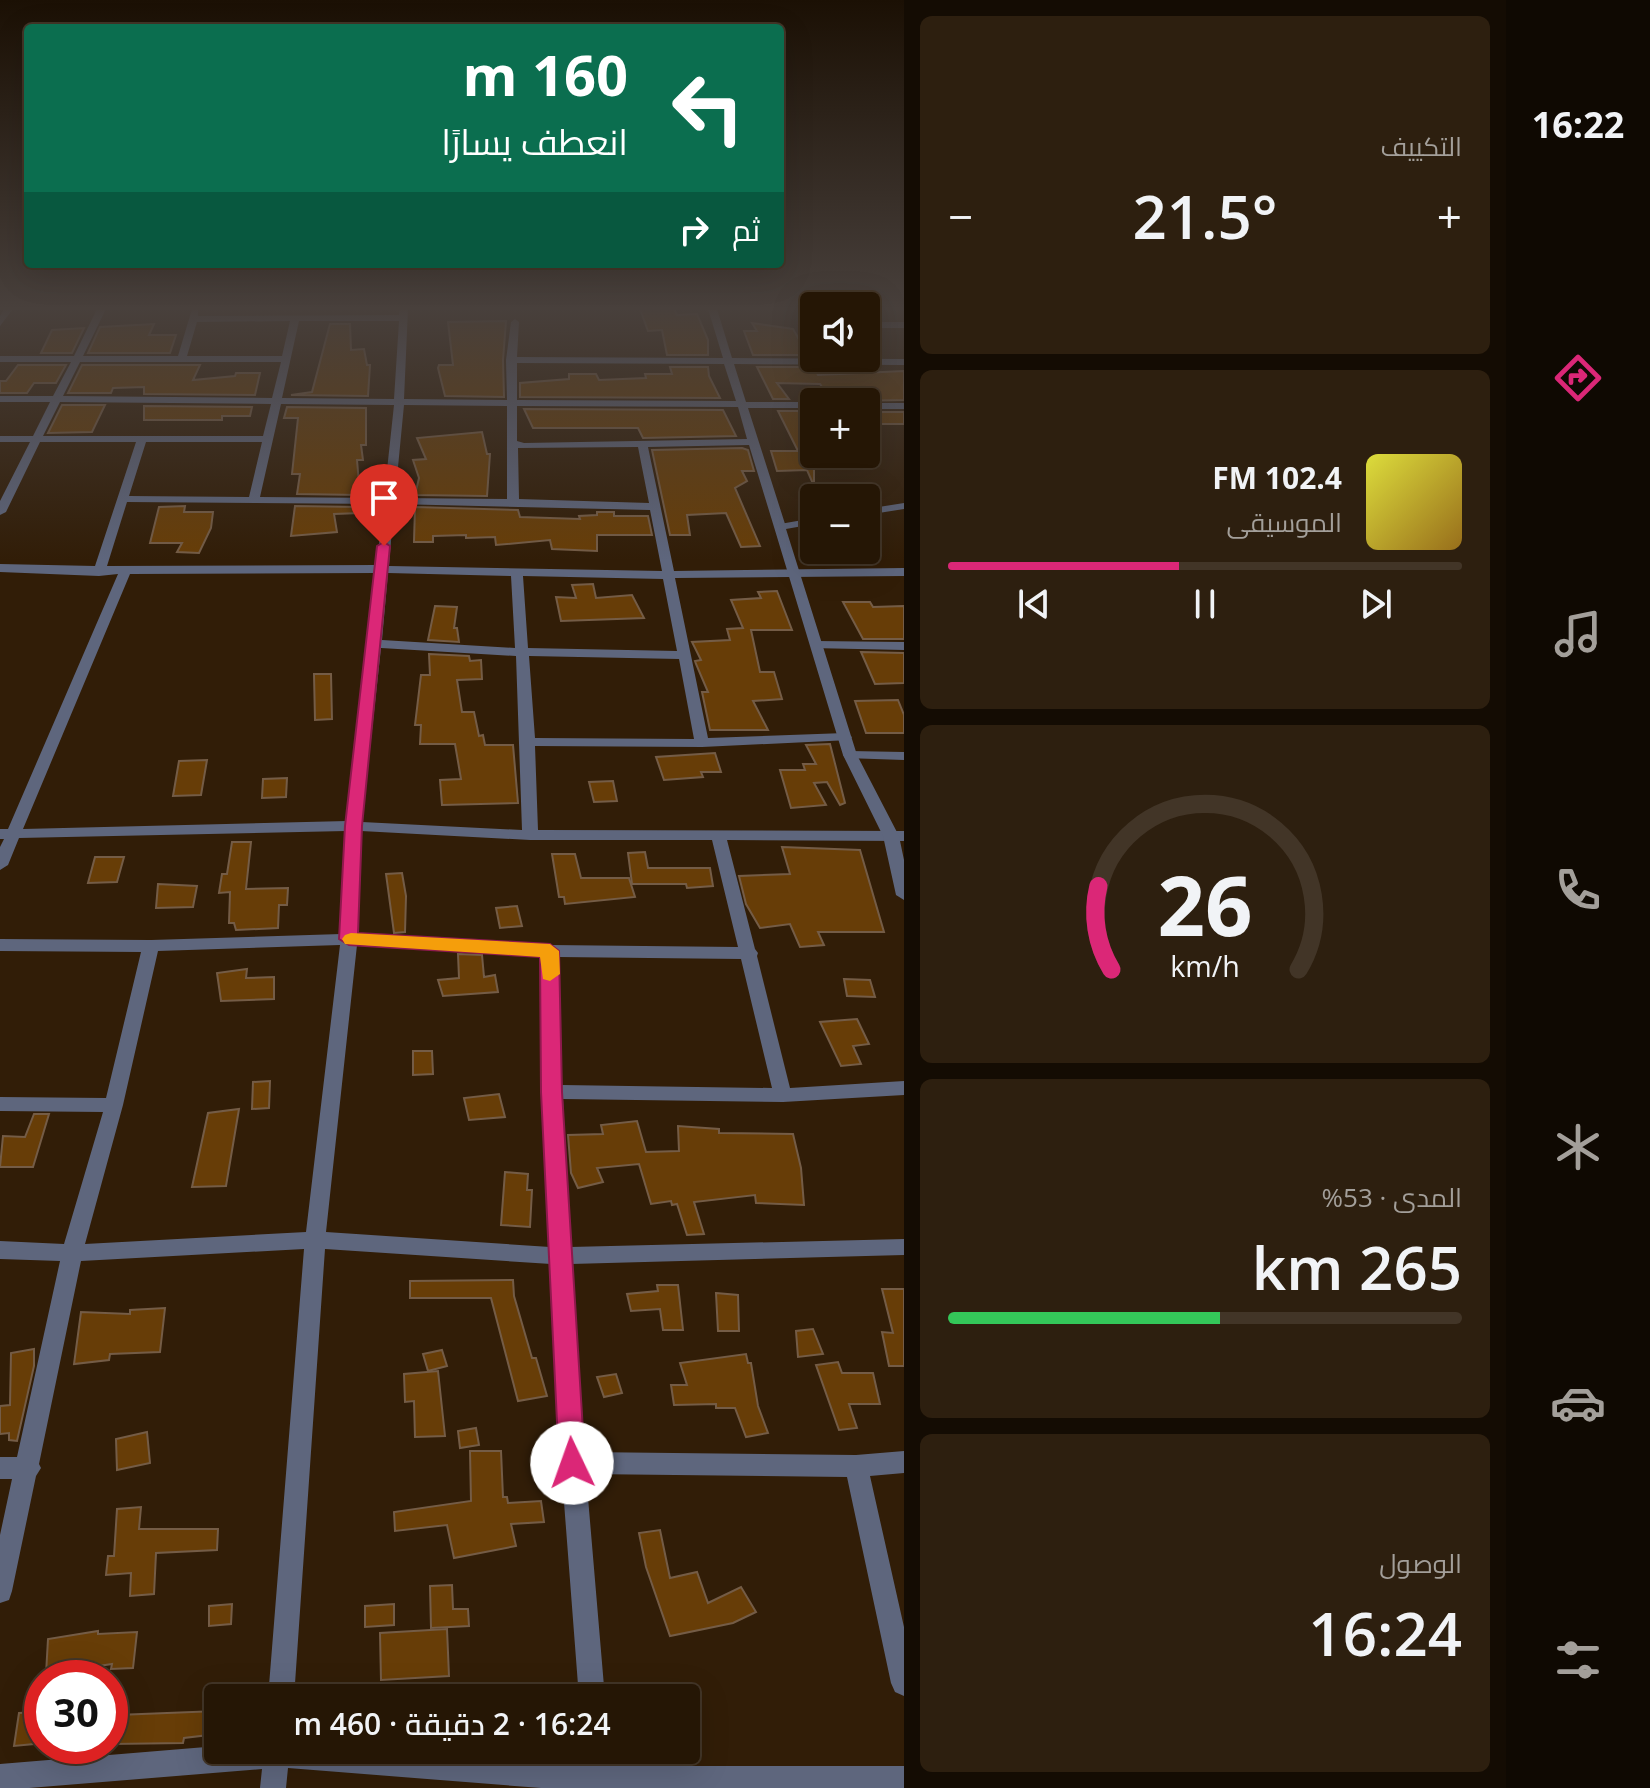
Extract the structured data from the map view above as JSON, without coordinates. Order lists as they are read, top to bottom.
{
  "page": {
    "tabs": "16:22",
    "tile": [
      "التكييف",
      ["المدى · 53%", "265 km"],
      ["الوصول", "16:24"]
    ],
    "turn": ["160 m", "انعطف يسارًا"],
    "heat": ["−", "21.5°", "+"],
    "then": "ثم",
    "map_buttons": ["+", "−"],
    "song": ["102.4 FM", "الموسيقى"],
    "limit": "30",
    "trip": "16:24 · 2 دقيقة · 460 m",
    "gauge": ["26", "km/h"]
  }
}
